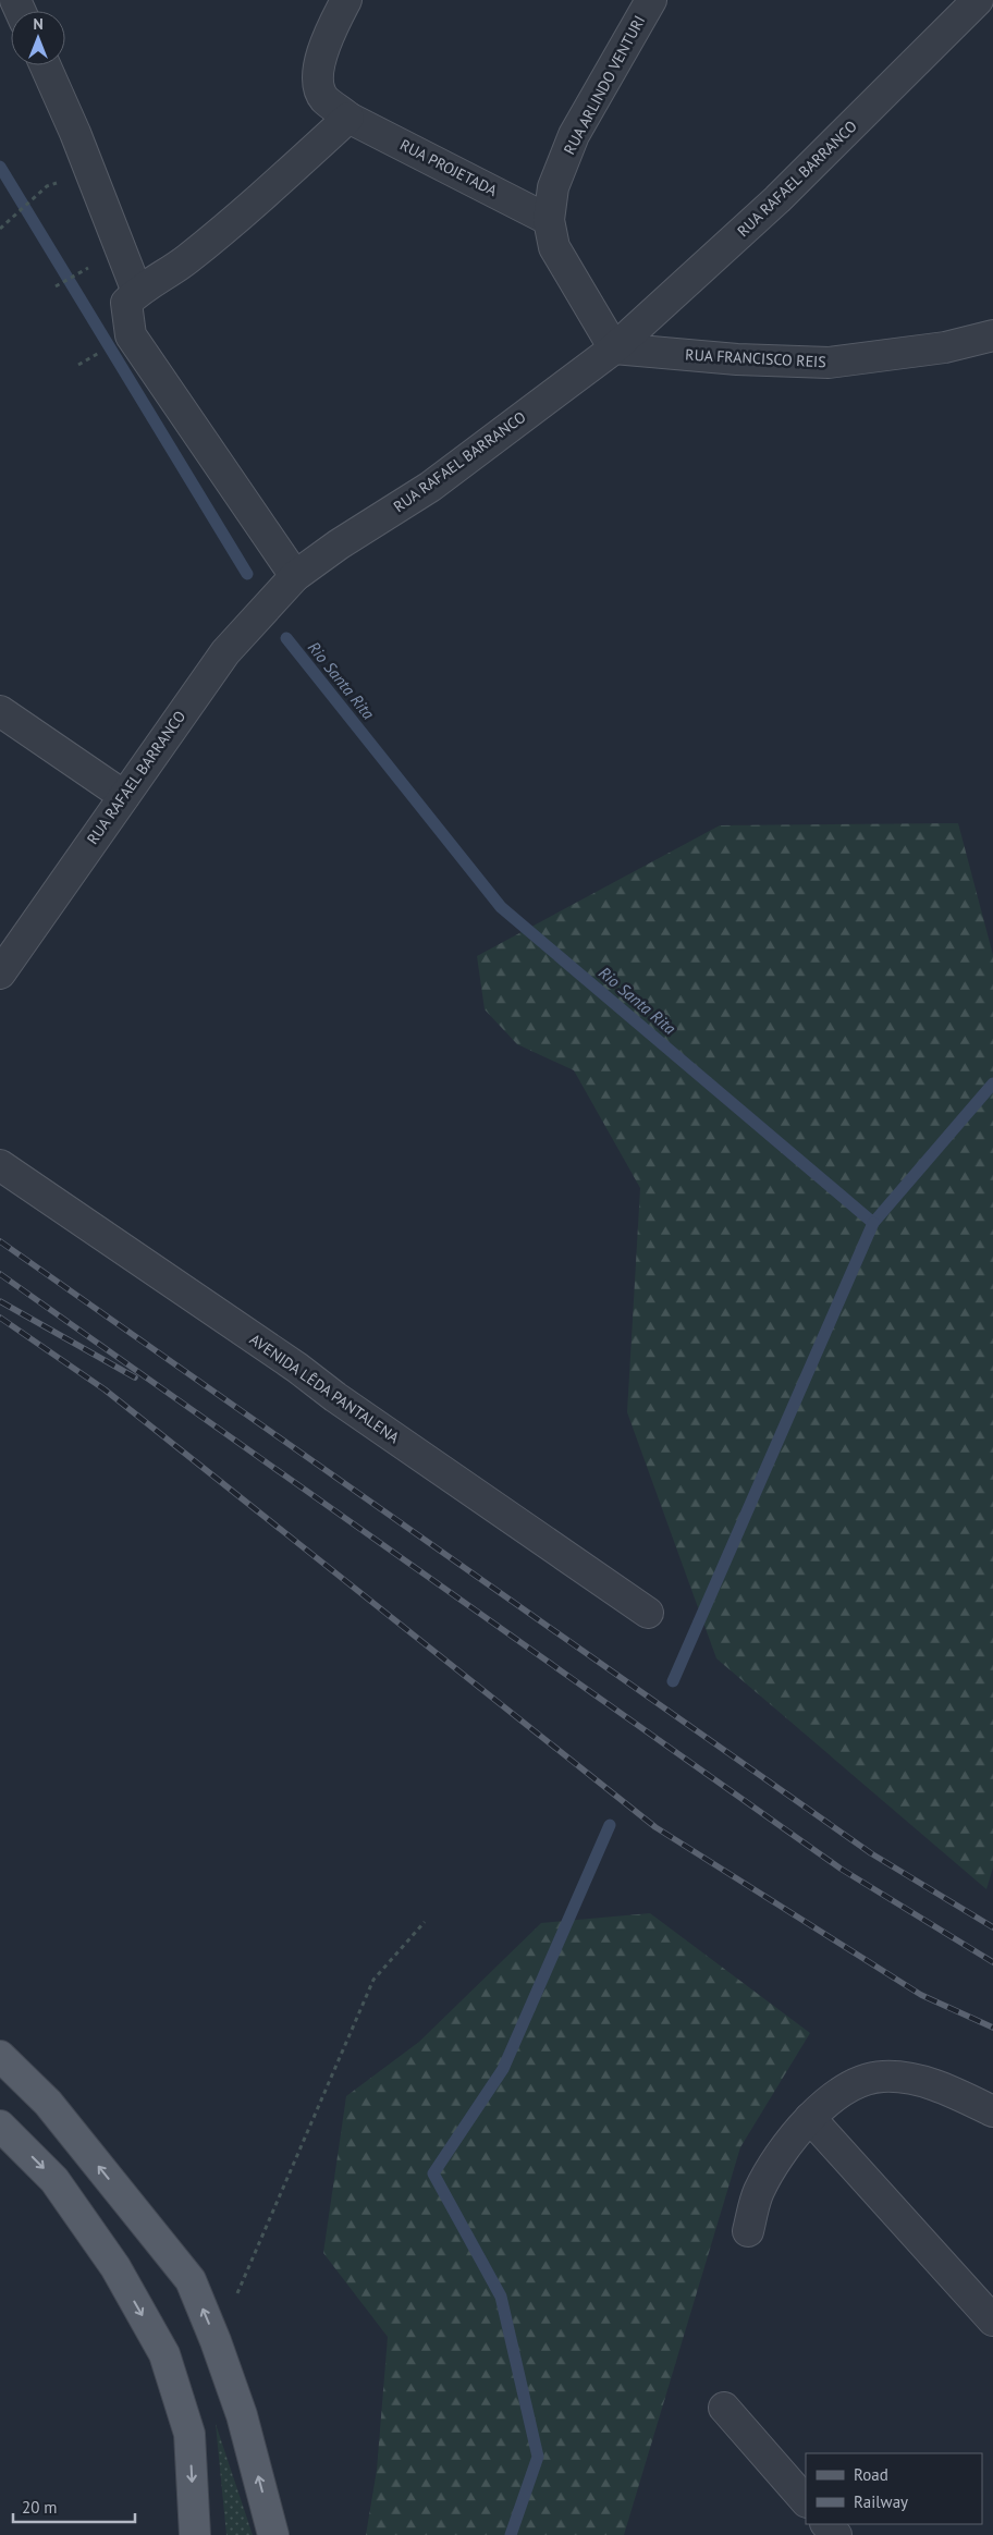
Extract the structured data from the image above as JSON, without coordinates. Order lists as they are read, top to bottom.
{
  "streets": {
    "street": [
      "RUA ARLINDO VENTURI",
      "RUA PROJETADA",
      "RUA RAFAEL BARRANCO",
      "RUA FRANCISCO REIS",
      "AVENIDA LÊDA PANTALENA"
    ]
  },
  "crossings": [
    ["RUA ARLINDO VENTURI", "RUA PROJETADA"],
    ["RUA ARLINDO VENTURI", "RUA RAFAEL BARRANCO"],
    ["RUA ARLINDO VENTURI", "RUA FRANCISCO REIS"],
    ["RUA RAFAEL BARRANCO", "RUA FRANCISCO REIS"]
  ],
  "water": ["Rio Santa Rita"],
  "legend": ["Road", "Railway"],
  "scale_bar": "20 m",
  "north": "top"
}
